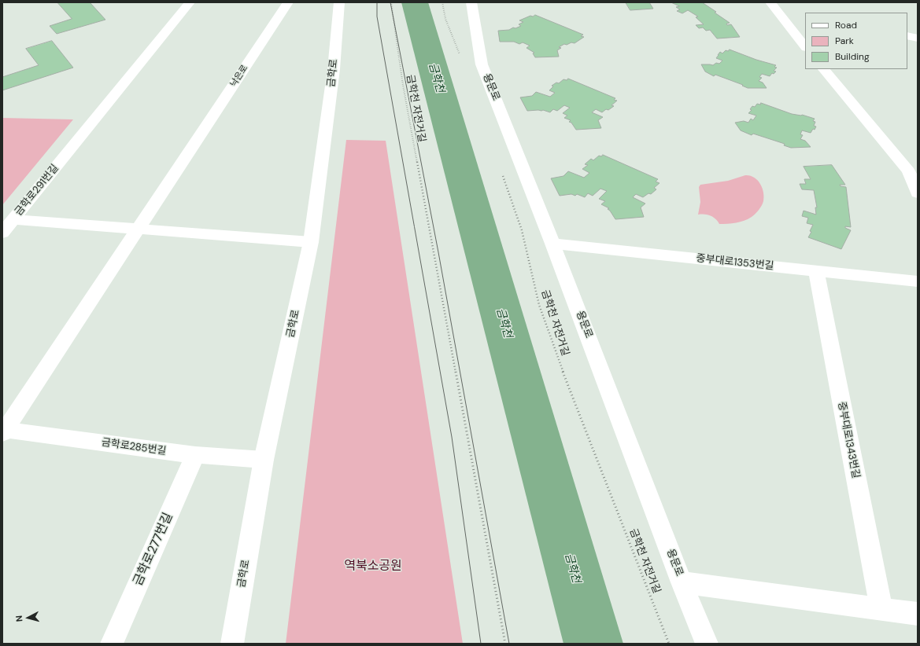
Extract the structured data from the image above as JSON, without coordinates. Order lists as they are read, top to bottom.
{
  "streets": {
    "street": [
      "금학로",
      "낙은로",
      "용문로",
      "금학로291번길",
      "중부대로1353번길",
      "중부대로1343번길",
      "금학로285번길",
      "금학로277번길"
    ],
    "path": ["금학천 자전거길"]
  },
  "crossings": [
    ["금학로", "금학로291번길"],
    ["금학로", "금학로285번길"],
    ["낙은로", "금학로291번길"],
    ["낙은로", "금학로285번길"],
    ["용문로", "중부대로1353번길"],
    ["금학로291번길", "금학로285번길"],
    ["중부대로1353번길", "중부대로1343번길"],
    ["금학로285번길", "금학로277번길"]
  ],
  "water": ["금학천"],
  "parks": ["역북소공원"],
  "legend": ["Road", "Park", "Building"],
  "north": "left"
}
